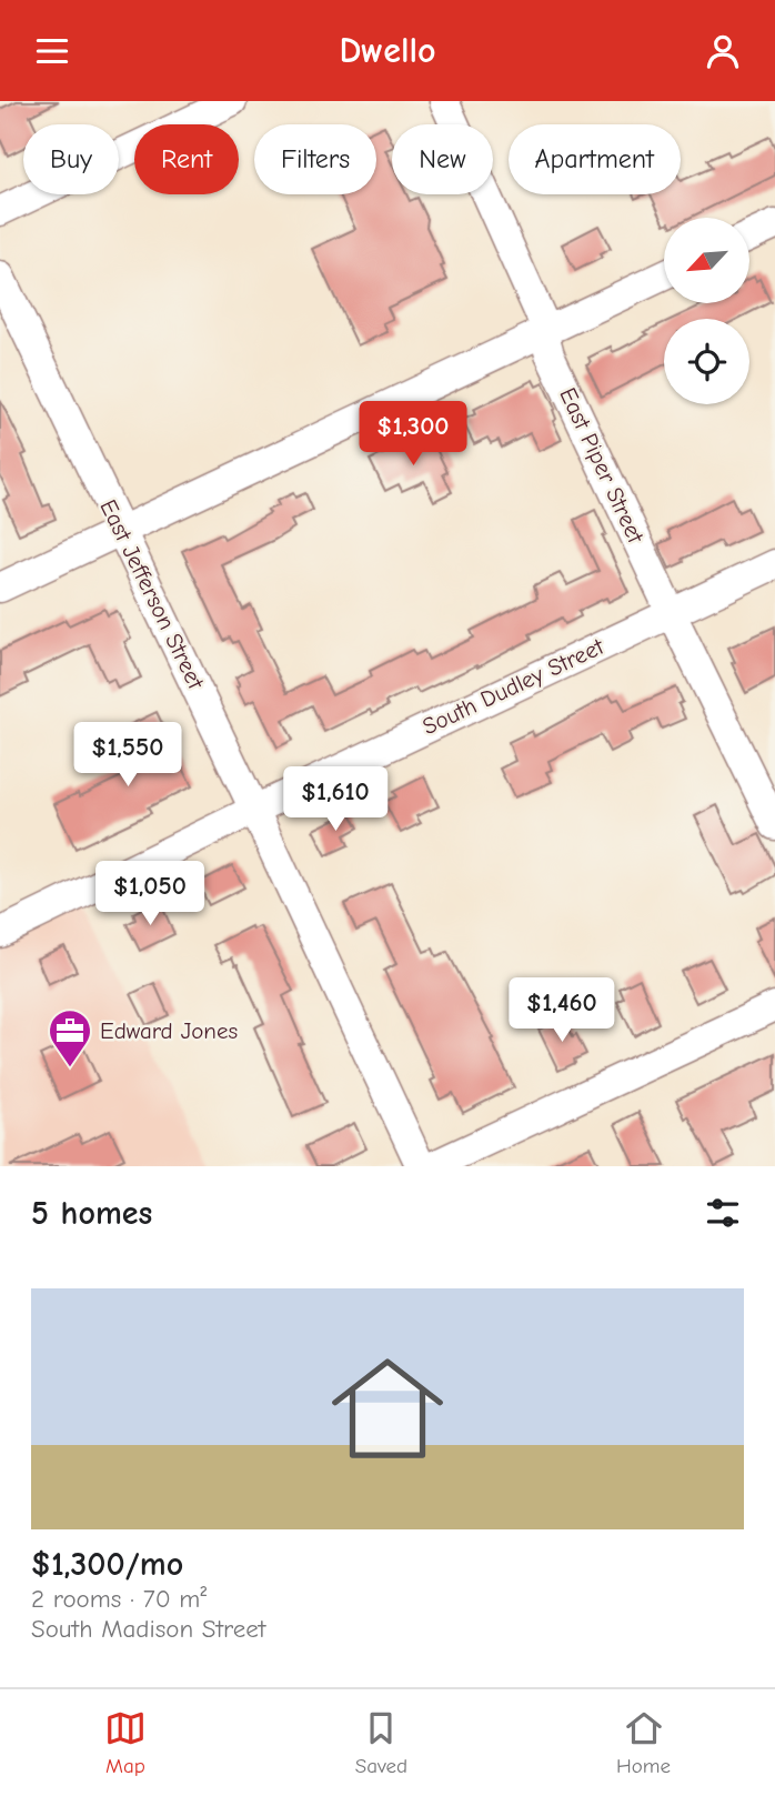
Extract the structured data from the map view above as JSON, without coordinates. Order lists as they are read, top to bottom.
{
  "streets": {
    "street": ["East Piper Street", "East Jefferson Street", "South Dudley Street"]
  },
  "crossings": [
    ["East Piper Street", "South Dudley Street"],
    ["East Jefferson Street", "South Dudley Street"]
  ],
  "places": {
    "office": ["Edward Jones"]
  },
  "north": "bottom left",
  "page": {
    "header": "Dwello",
    "chip": [
      "Buy",
      "Rent",
      "Filters",
      "New",
      "Apartment"
    ],
    "price": [
      "$1,300",
      "$1,550",
      "$1,610",
      "$1,050",
      "$1,460"
    ],
    "heading": "5 homes",
    "list": [
      {
        "name": "$1,300/mo",
        "note": "2 rooms · 70 m² · South Madison Street"
      }
    ],
    "tabs": ["Map", "Saved", "Home"]
  }
}
